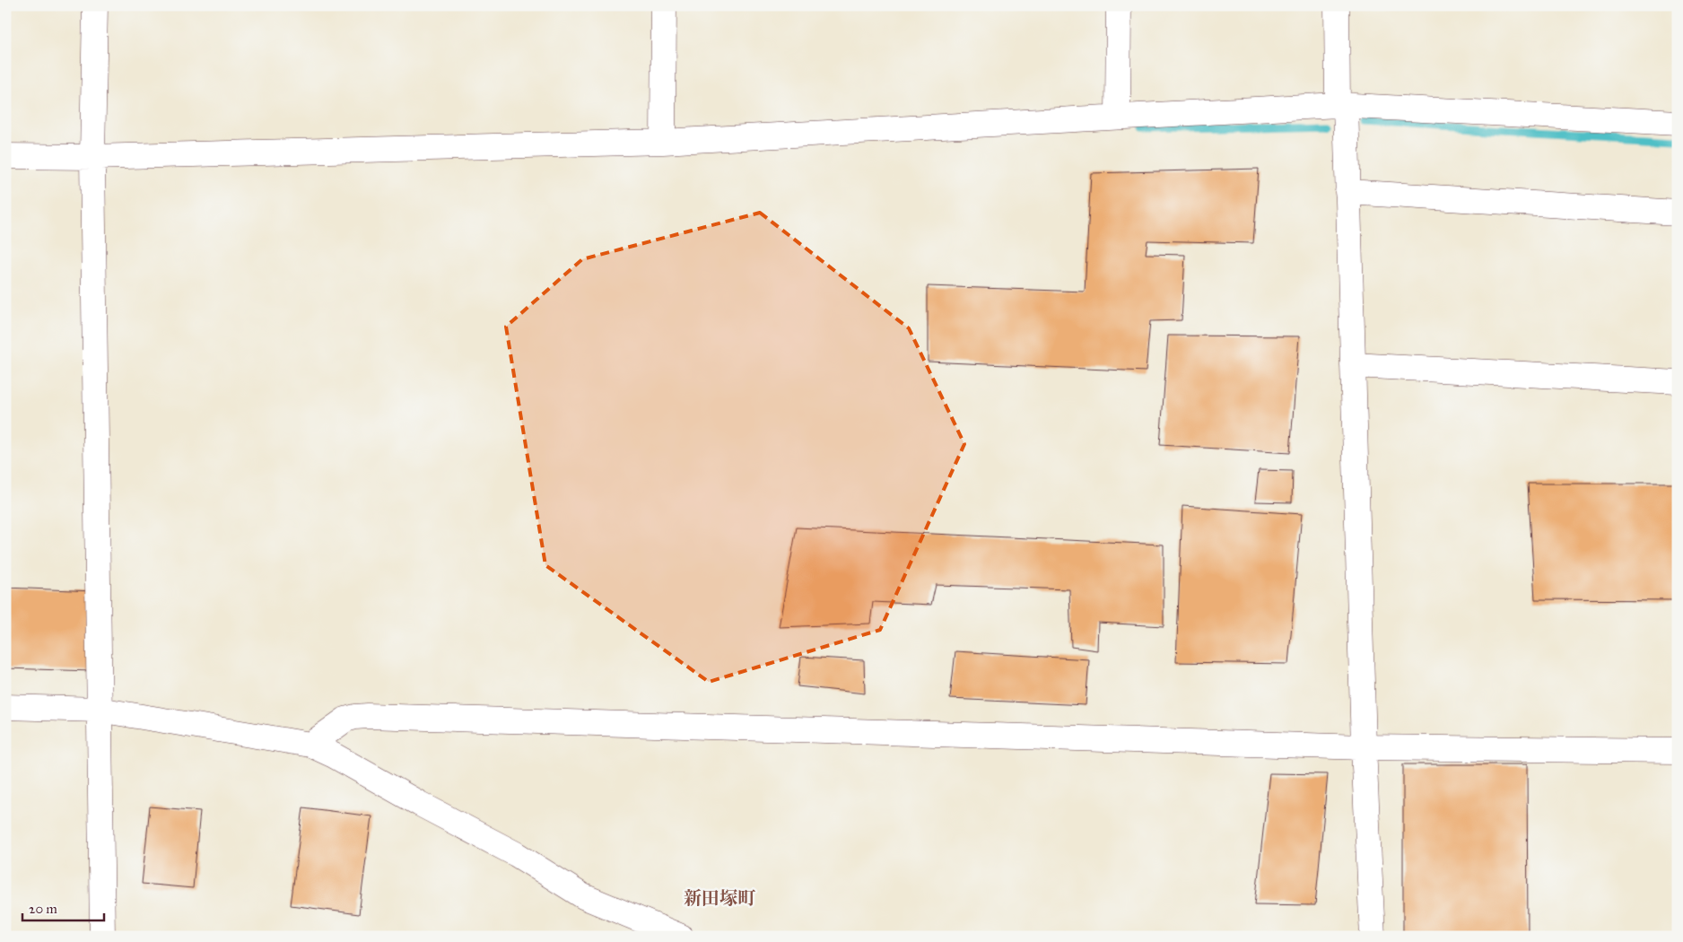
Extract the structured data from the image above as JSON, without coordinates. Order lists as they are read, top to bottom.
{
  "districts": ["新田塚町"],
  "scale_bar": "20 m"
}
